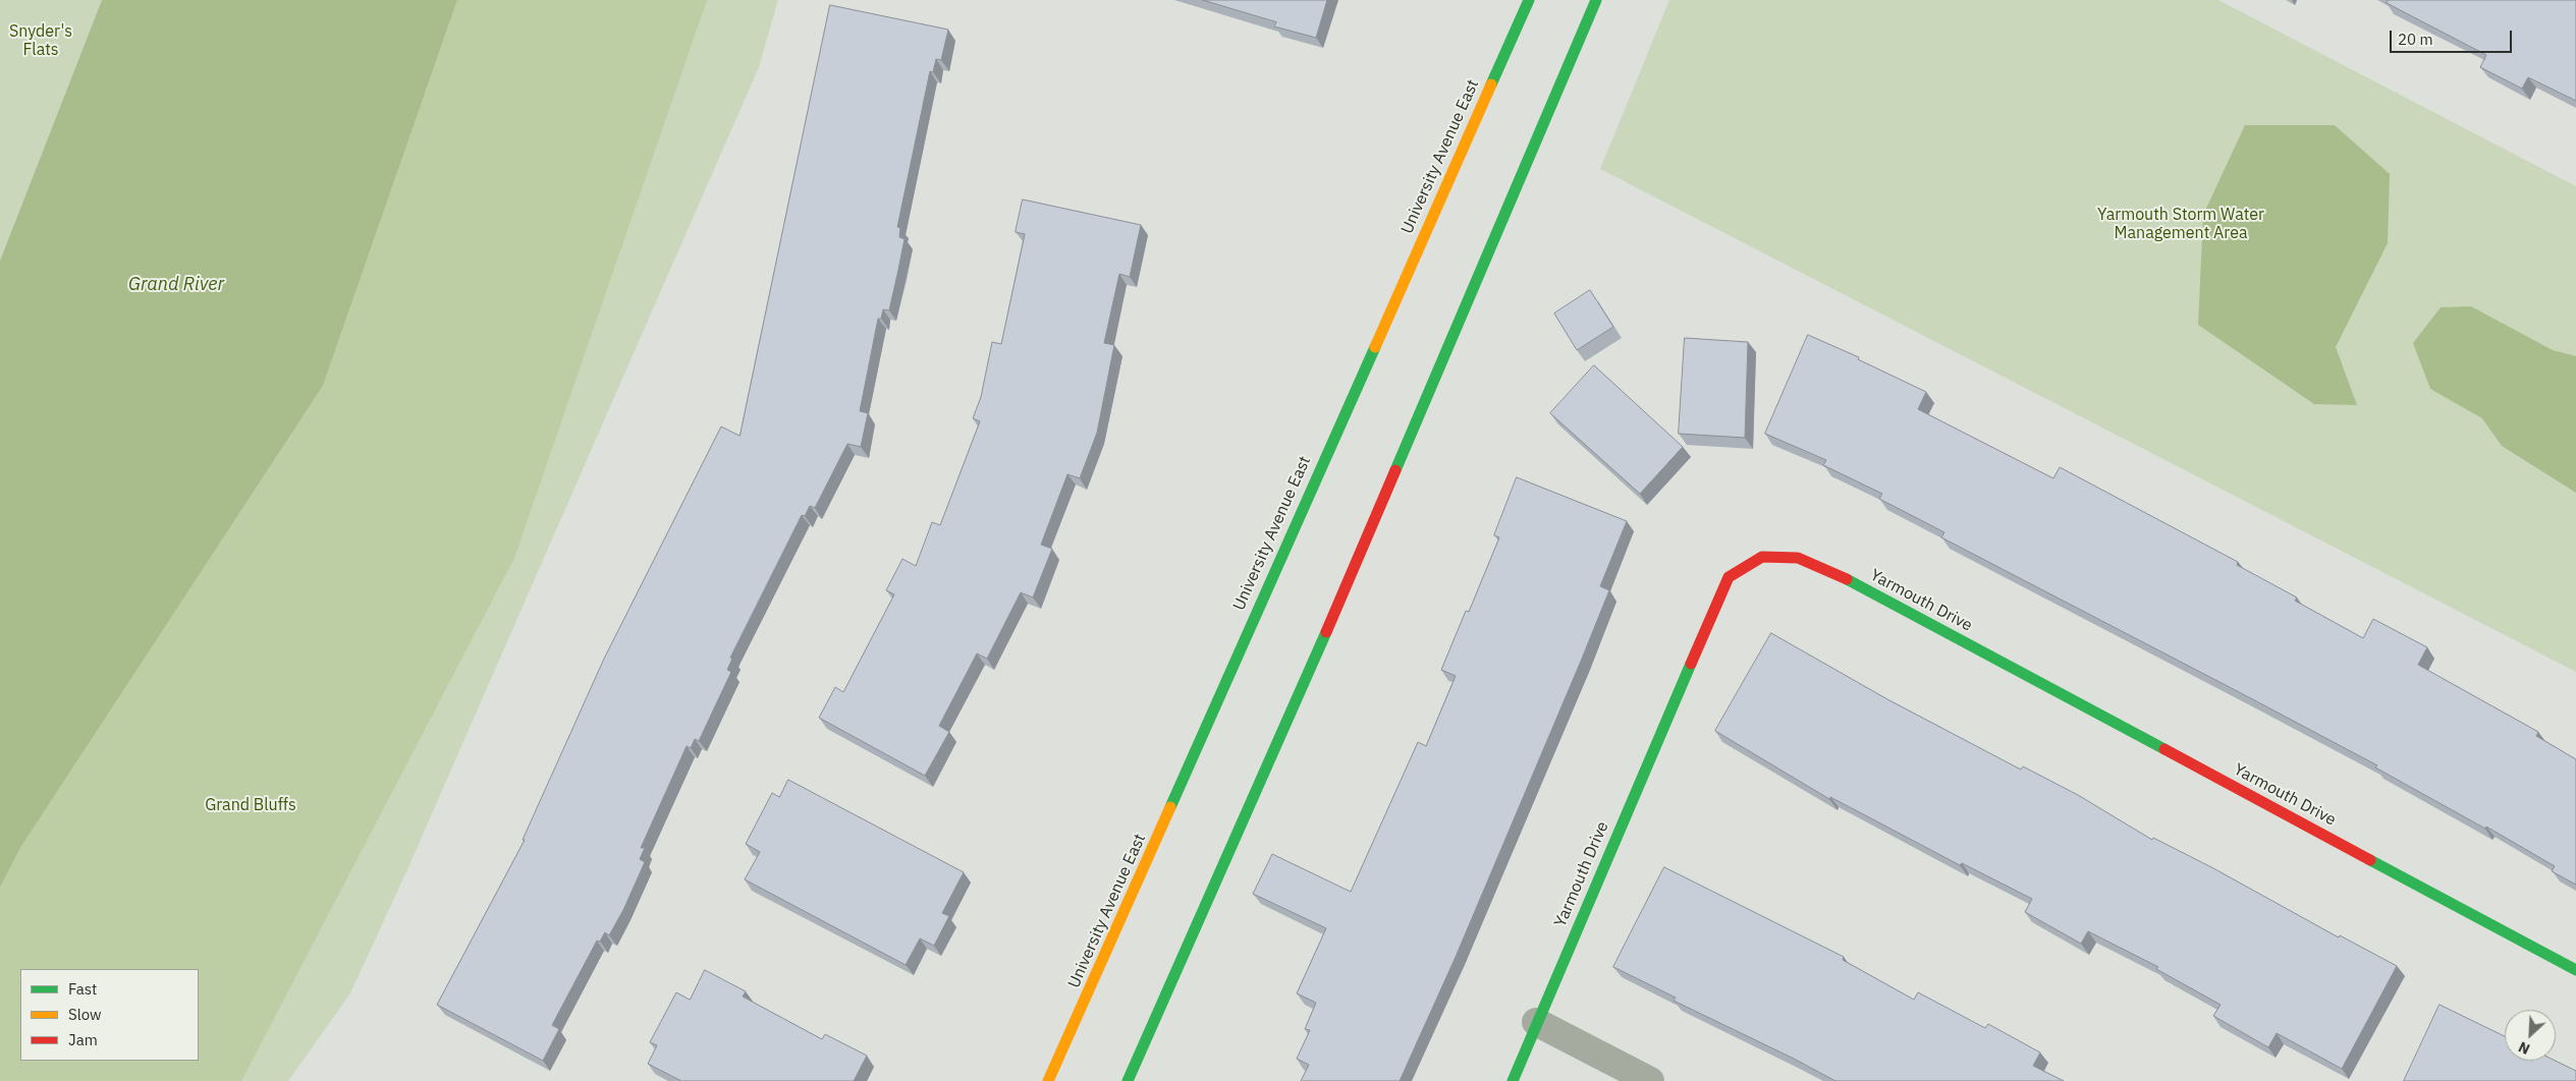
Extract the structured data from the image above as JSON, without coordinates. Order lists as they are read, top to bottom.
{
  "streets": {
    "main road": ["University Avenue East", "Yarmouth Drive"]
  },
  "water": ["Grand River"],
  "parks": ["Snyder's Flats", "Yarmouth Storm Water Management Area", "Grand Bluffs"],
  "legend": ["Fast", "Slow", "Jam"],
  "scale_bar": "20 m",
  "north": "bottom left"
}
